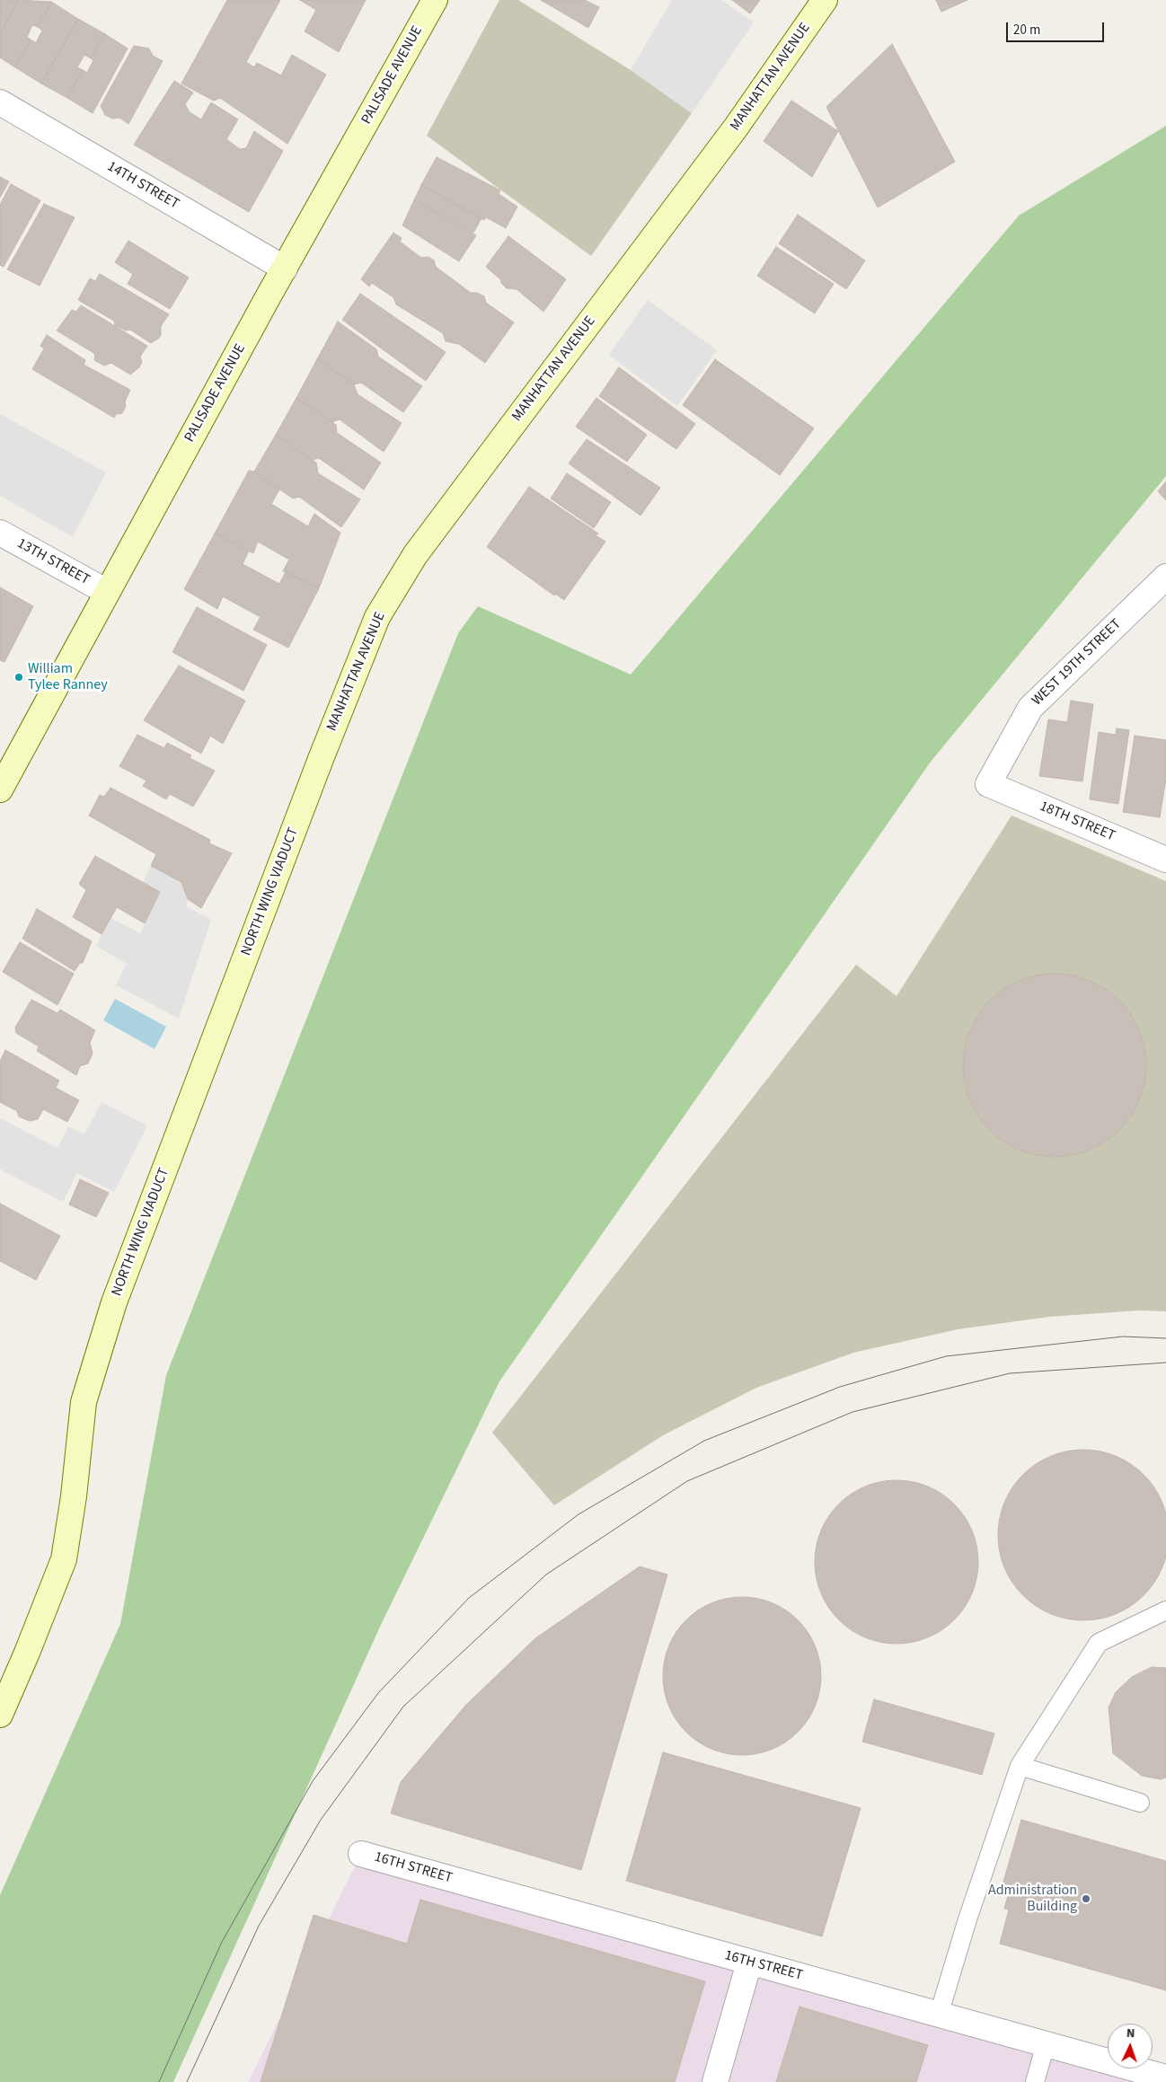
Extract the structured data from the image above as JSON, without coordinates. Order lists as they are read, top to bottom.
{
  "streets": {
    "main road": ["PALISADE AVENUE", "MANHATTAN AVENUE", "NORTH WING VIADUCT"],
    "street": [
      "14TH STREET",
      "13TH STREET",
      "WEST 19TH STREET",
      "18TH STREET",
      "16TH STREET"
    ]
  },
  "crossings": [
    ["PALISADE AVENUE", "14TH STREET"],
    ["PALISADE AVENUE", "13TH STREET"],
    ["MANHATTAN AVENUE", "NORTH WING VIADUCT"],
    ["WEST 19TH STREET", "18TH STREET"]
  ],
  "places": ["William Tylee Ranney", "Administration Building"],
  "scale_bar": "20 m",
  "north": "top"
}
